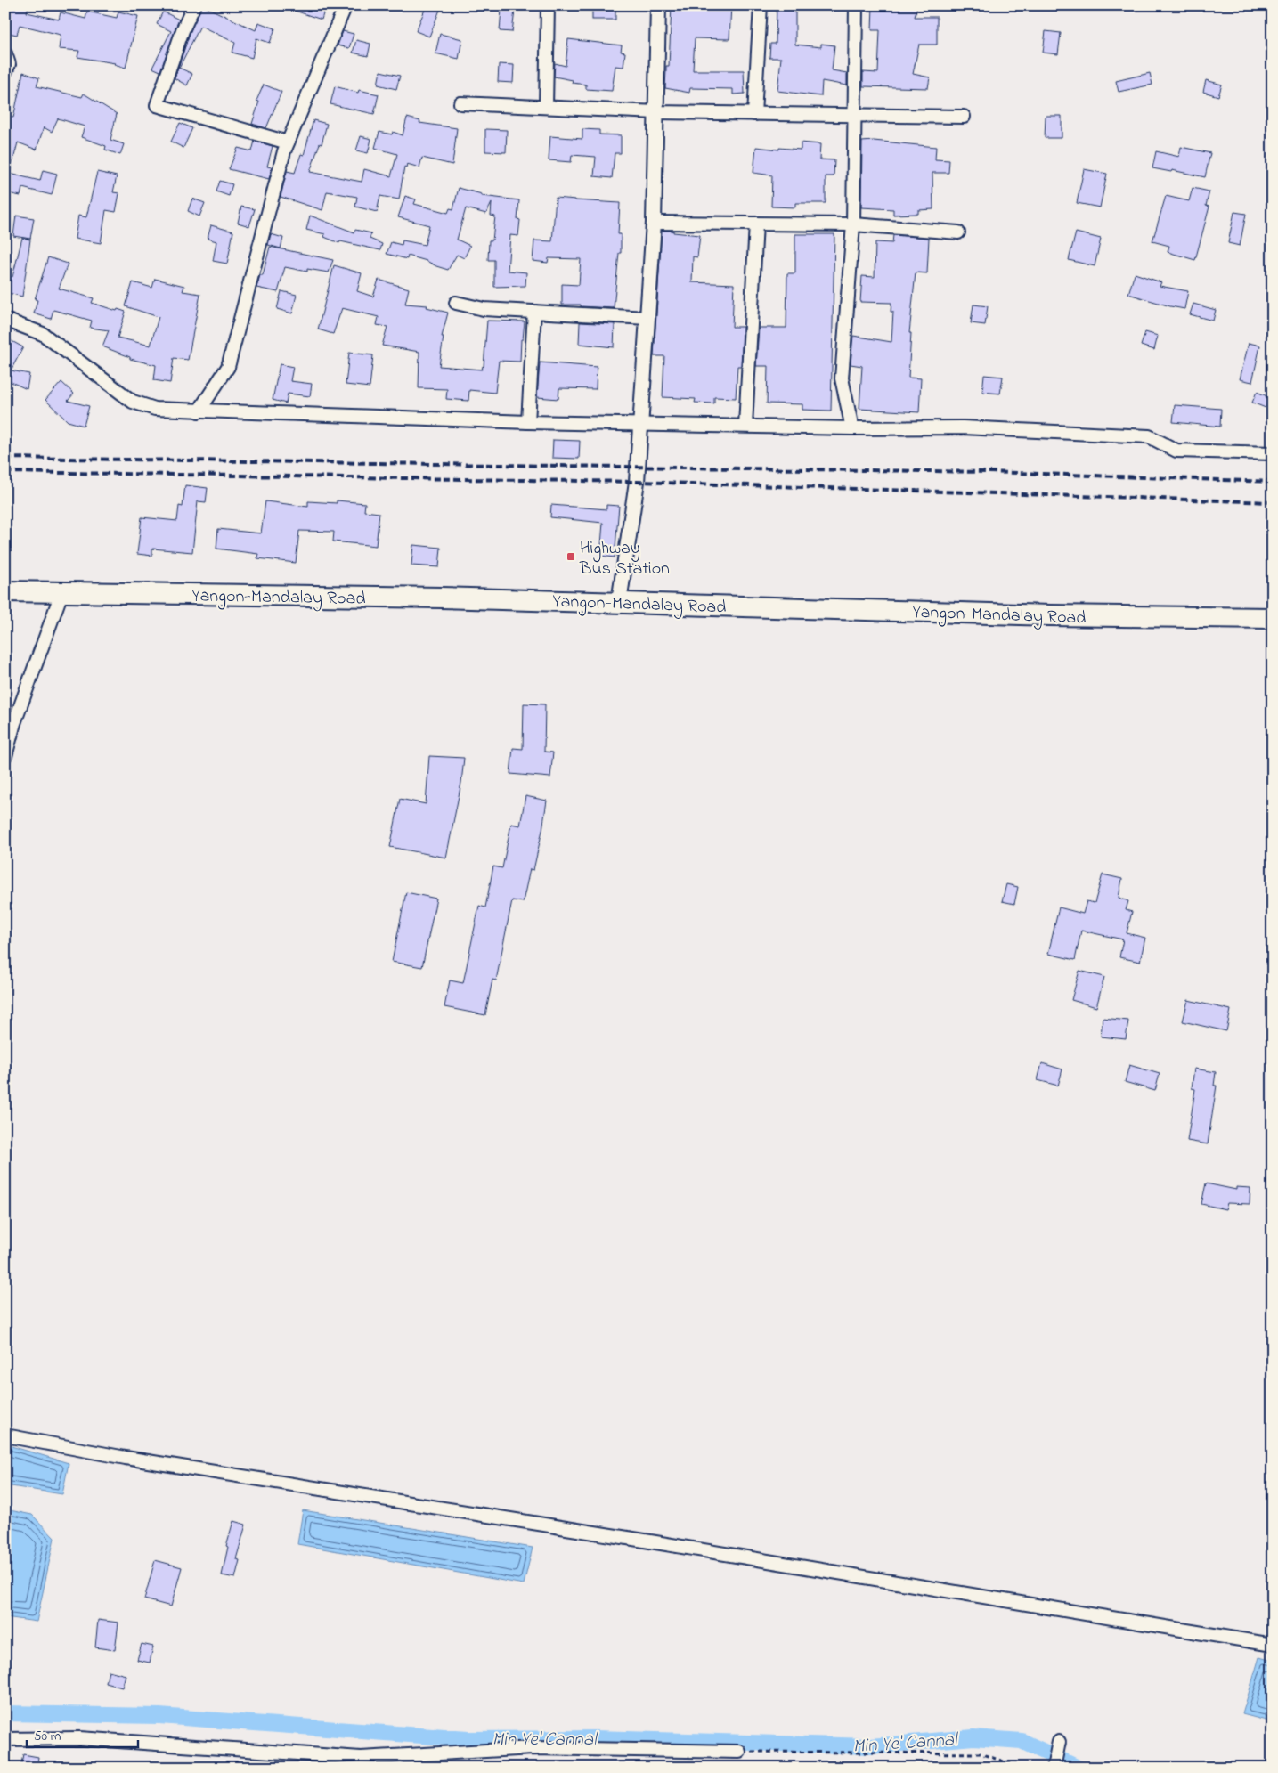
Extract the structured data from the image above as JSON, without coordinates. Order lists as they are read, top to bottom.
{
  "streets": {
    "highway": ["Yangon-Mandalay Road"]
  },
  "water": ["Min Ye' Cannal"],
  "places": {
    "transit": ["Highway Bus Station"]
  },
  "scale_bar": "50 m"
}
